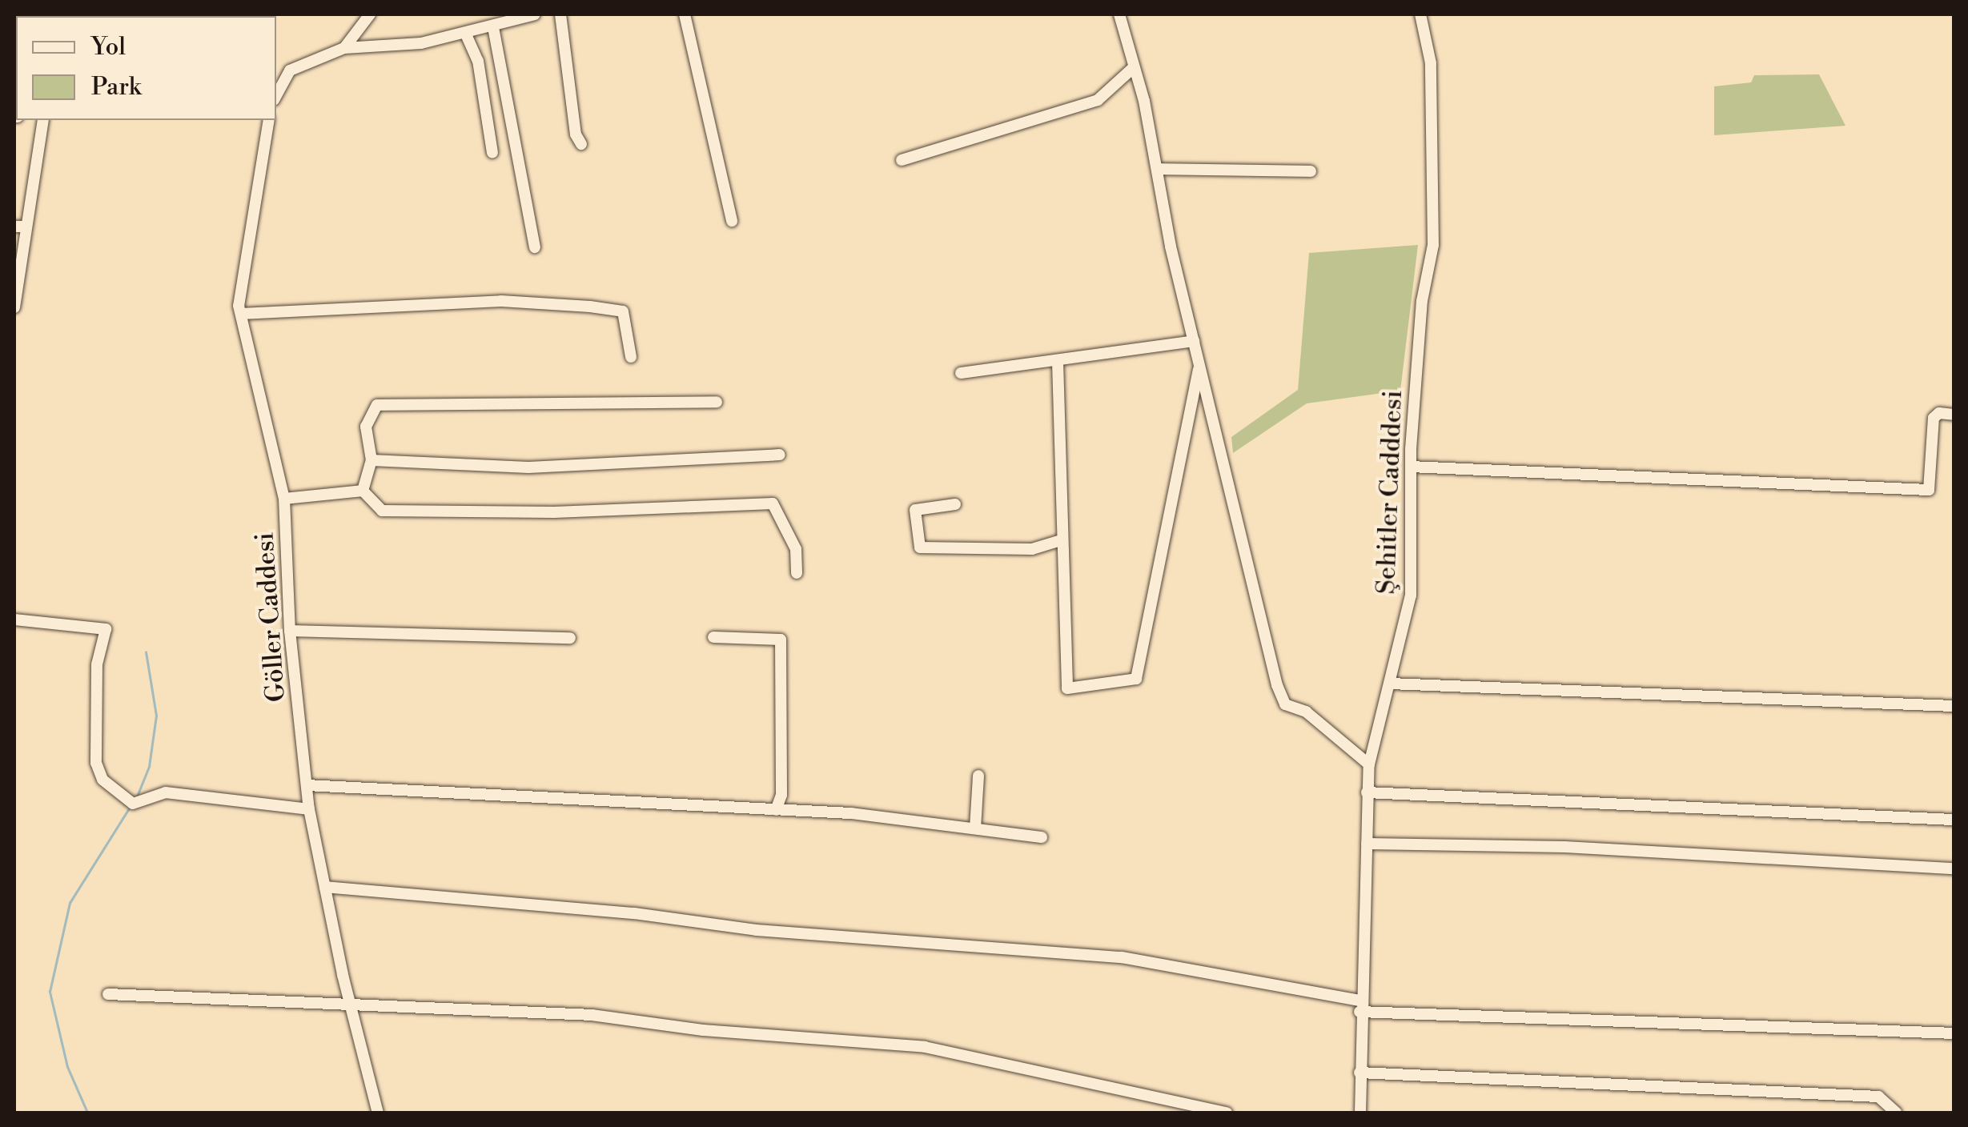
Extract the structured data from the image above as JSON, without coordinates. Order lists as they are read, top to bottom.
{
  "streets": {
    "street": ["Şehitler Cadddesi", "Göller Caddesi"]
  },
  "legend": ["Yol", "Park"]
}
